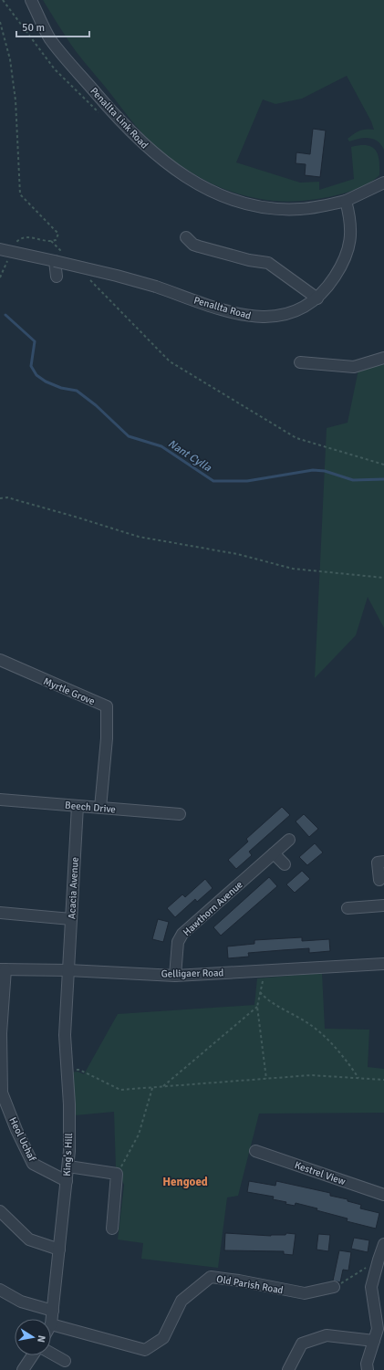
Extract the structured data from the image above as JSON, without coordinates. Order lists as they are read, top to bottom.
{
  "streets": {
    "street": [
      "Penallta Link Road",
      "Penallta Road",
      "Myrtle Grove",
      "Beech Drive",
      "Acacia Avenue",
      "Hawthorn Avenue",
      "Gelligaer Road",
      "Heol Uchaf",
      "King's Hill",
      "Kestrel View",
      "Old Parish Road"
    ]
  },
  "crossings": [
    ["Penallta Link Road", "Penallta Road"],
    ["Myrtle Grove", "Beech Drive"],
    ["Beech Drive", "Acacia Avenue"],
    ["Acacia Avenue", "Gelligaer Road"],
    ["Acacia Avenue", "King's Hill"],
    ["Hawthorn Avenue", "Gelligaer Road"],
    ["Gelligaer Road", "Heol Uchaf"],
    ["Gelligaer Road", "King's Hill"],
    ["Heol Uchaf", "King's Hill"],
    ["King's Hill", "Old Parish Road"]
  ],
  "districts": ["Hengoed"],
  "water": ["Nant Cylla"],
  "scale_bar": "50 m",
  "north": "right"
}
